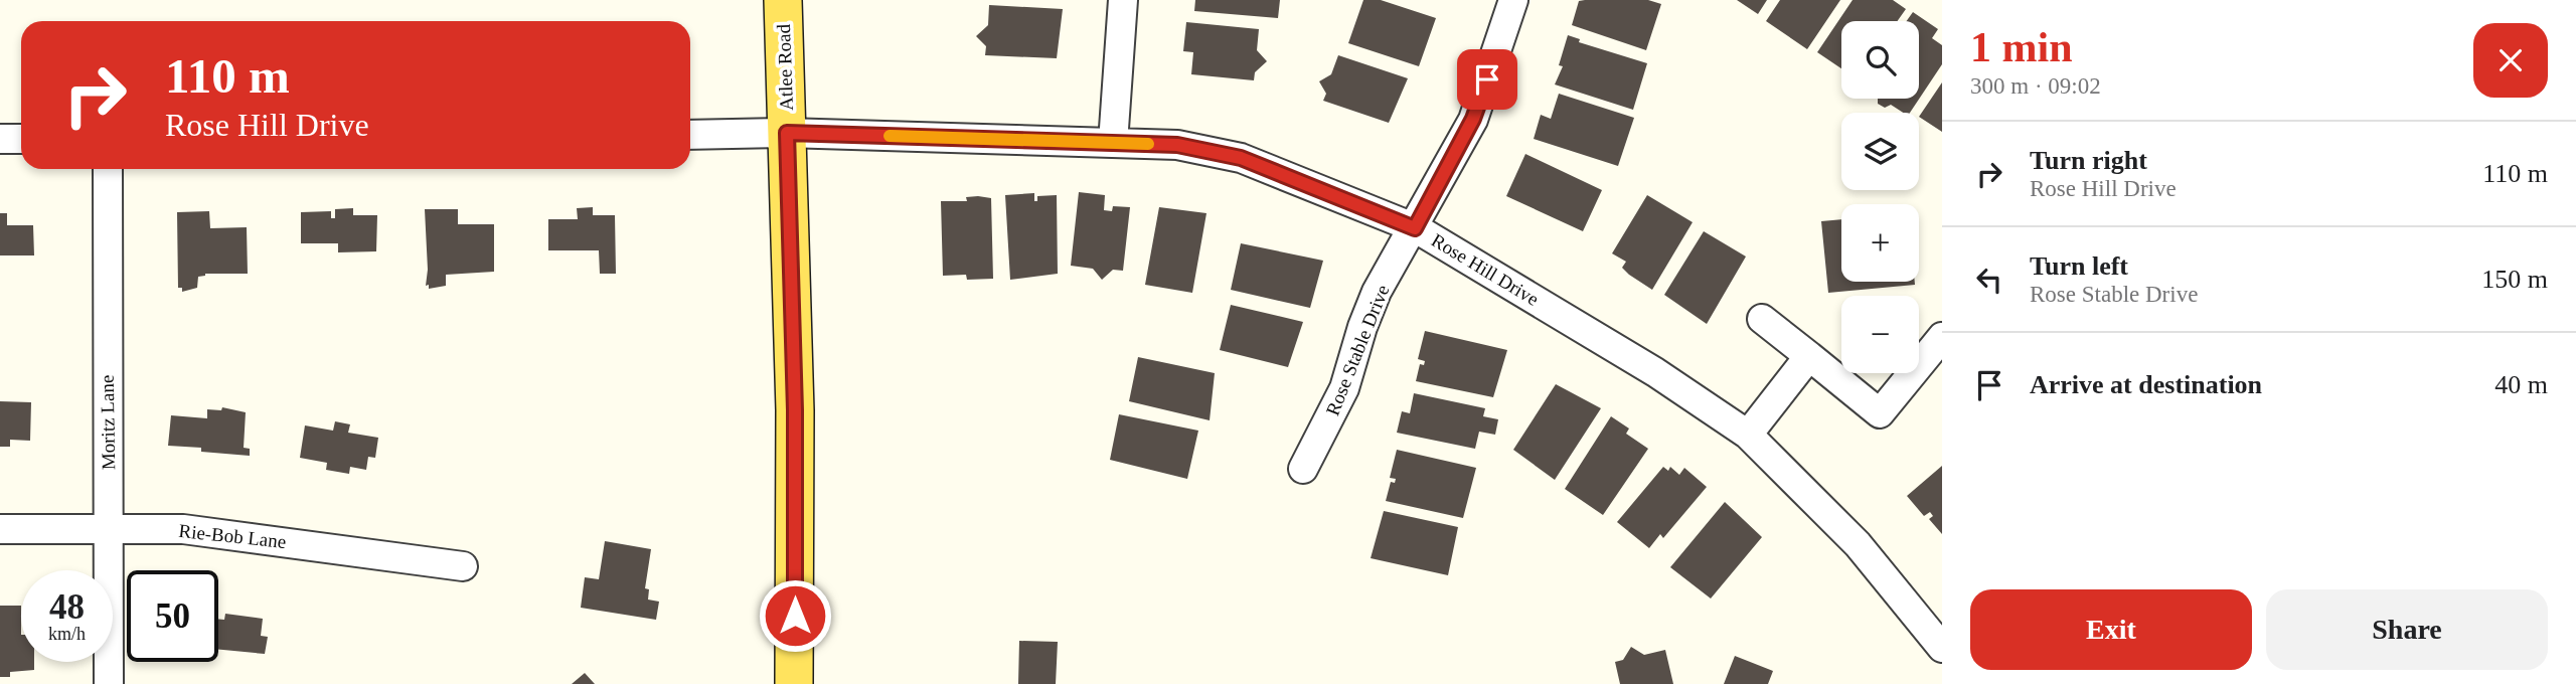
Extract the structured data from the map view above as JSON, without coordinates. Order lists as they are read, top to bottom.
{
  "streets": {
    "main road": ["Atlee Road"],
    "street": [
      "Rose Hill Drive",
      "Rose Stable Drive",
      "Moritz Lane",
      "Rie-Bob Lane"
    ]
  },
  "crossings": [
    ["Atlee Road", "Rose Hill Drive"],
    ["Rose Hill Drive", "Rose Stable Drive"],
    ["Moritz Lane", "Rie-Bob Lane"]
  ],
  "page": {
    "heading": ["1 min", "300 m · 09:02"],
    "map_buttons": ["+", "−"],
    "turn": ["110 m", "Rose Hill Drive"],
    "list": [
      {
        "name": "Turn right",
        "note": "Rose Hill Drive",
        "value": "110 m"
      },
      {
        "name": "Turn left",
        "note": "Rose Stable Drive",
        "value": "150 m"
      },
      {
        "name": "Arrive at destination",
        "value": "40 m"
      }
    ],
    "speed": "48 km/h",
    "limit": "50",
    "buttons": ["Exit", "Share"]
  }
}
